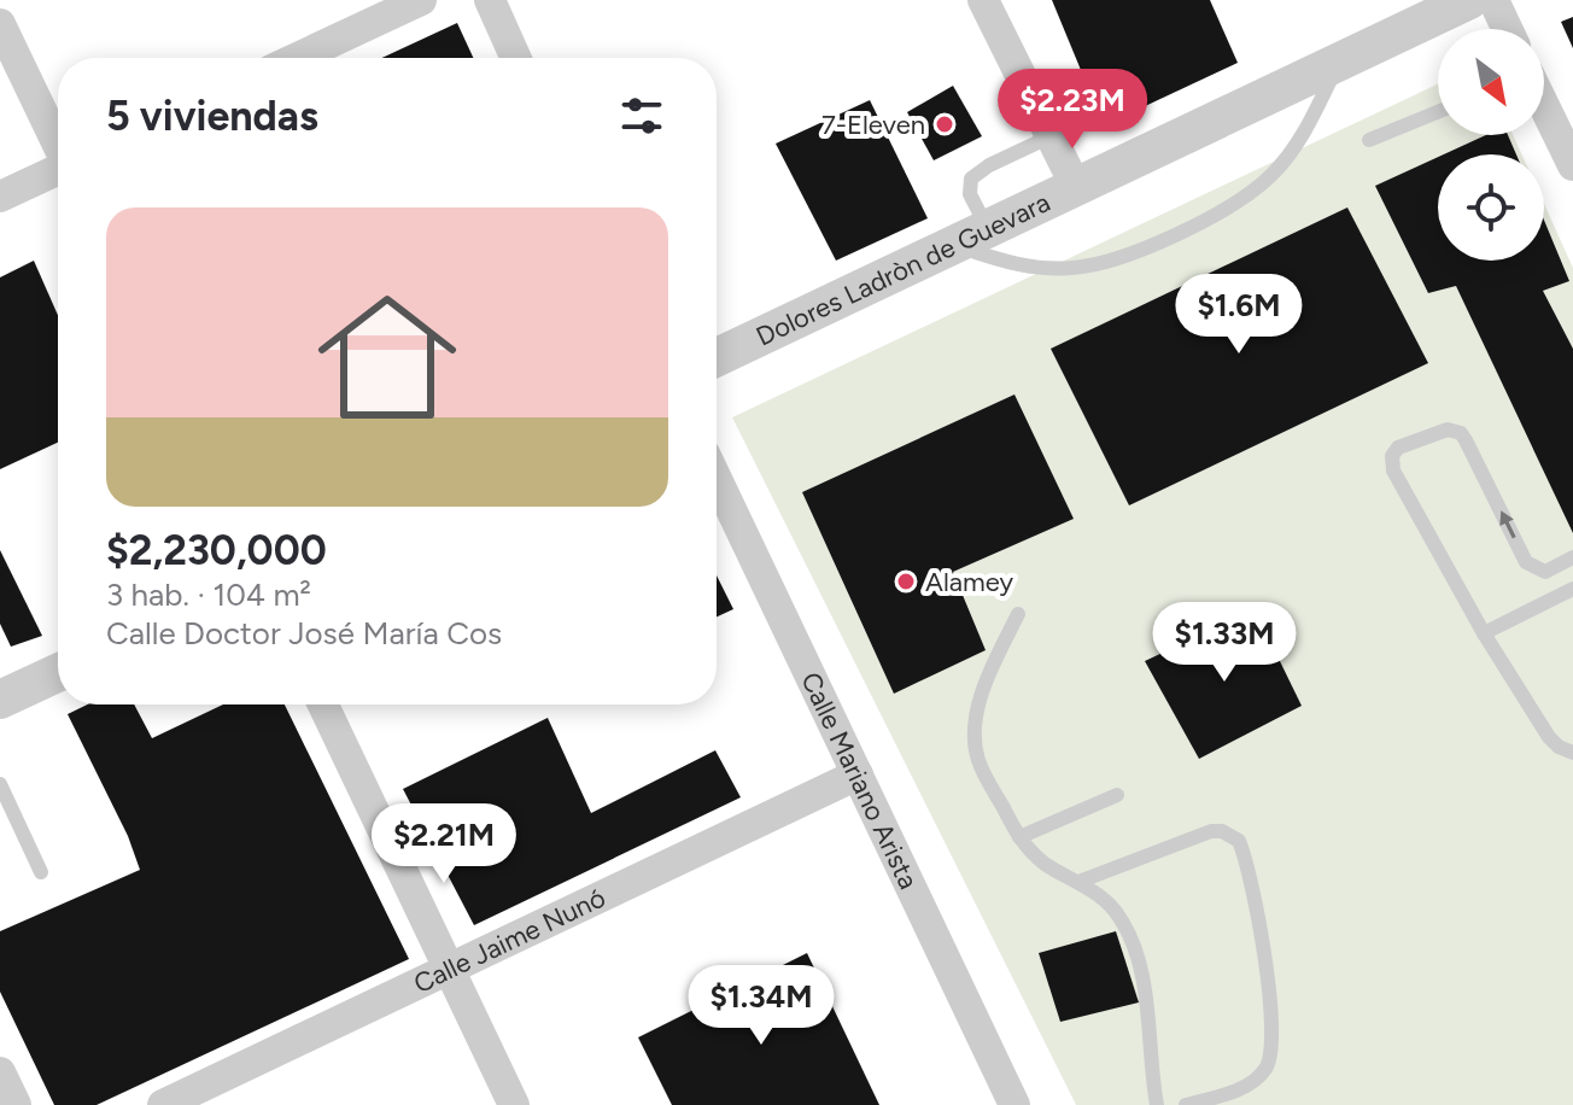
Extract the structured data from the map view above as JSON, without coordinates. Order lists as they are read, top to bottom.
{
  "streets": {
    "street": ["Dolores Ladròn de Guevara", "Calle Mariano Arista", "Calle Jaime Nunó"]
  },
  "crossings": [
    ["Calle Mariano Arista", "Calle Jaime Nunó"]
  ],
  "places": ["7-Eleven", "Alamey"],
  "north": "bottom right",
  "page": {
    "heading": "5 viviendas",
    "price": [
      "$2.23M",
      "$1.6M",
      "$1.33M",
      "$2.21M",
      "$1.34M"
    ],
    "list": [
      {
        "name": "$2,230,000",
        "note": "3 hab. · 104 m² · Calle Doctor José María Cos"
      }
    ]
  }
}
